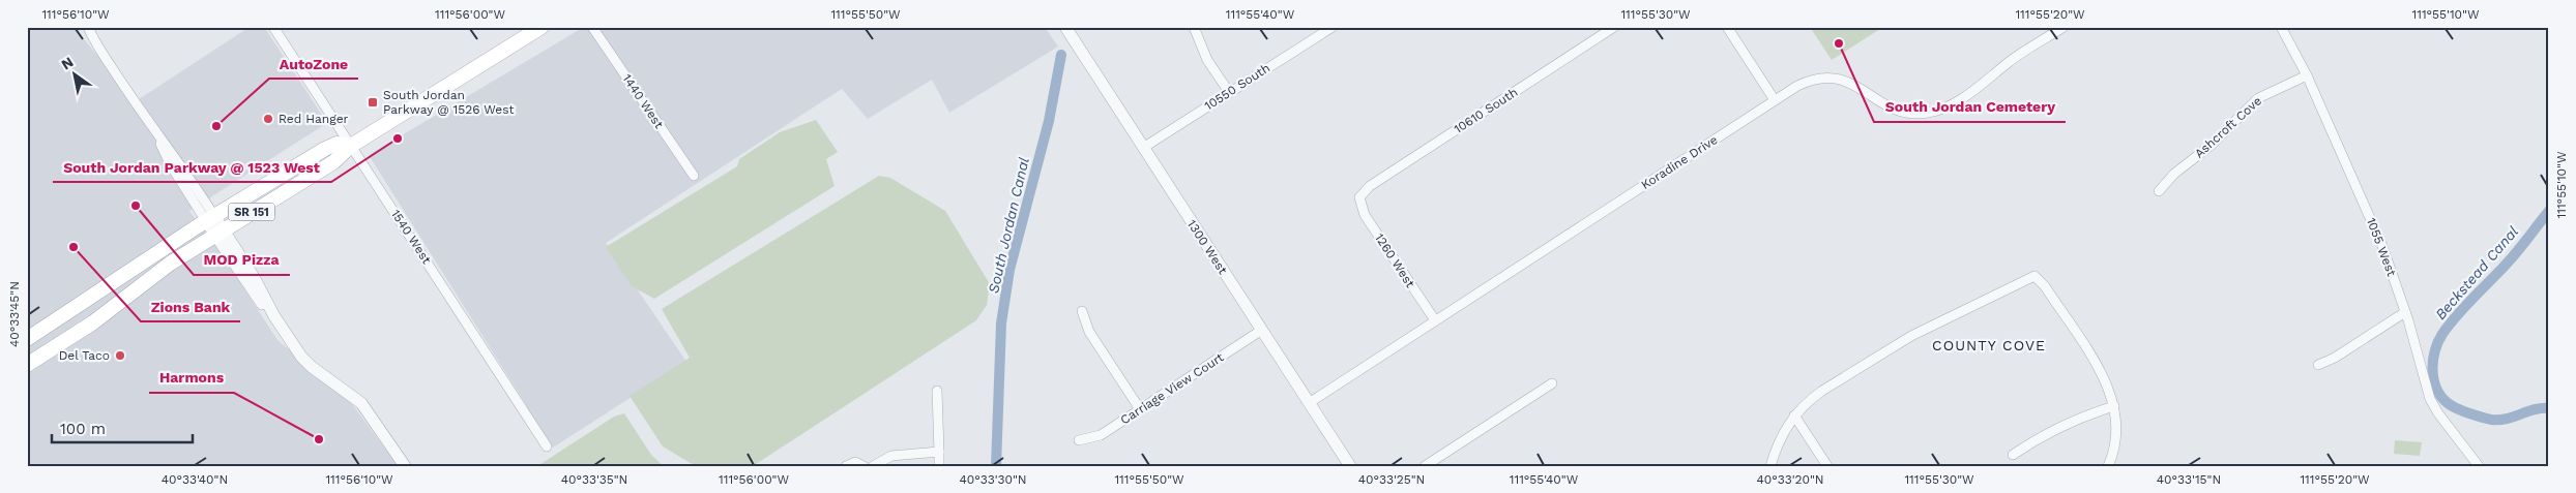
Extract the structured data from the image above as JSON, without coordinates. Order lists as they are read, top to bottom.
{
  "streets": {
    "main road": ["SR 151"],
    "street": [
      "10550 South",
      "1440 West",
      "10610 South",
      "Ashcroft Cove",
      "Koradine Drive",
      "1540 West",
      "1300 West",
      "1055 West",
      "1260 West",
      "Carriage View Court"
    ]
  },
  "crossings": [
    ["10550 South", "1300 West"],
    ["10610 South", "1260 West"],
    ["Ashcroft Cove", "1055 West"],
    ["Koradine Drive", "1300 West"],
    ["Koradine Drive", "1260 West"],
    ["SR 151", "1540 West"],
    ["1300 West", "Carriage View Court"]
  ],
  "districts": ["COUNTY COVE"],
  "water": ["South Jordan Canal", "Beckstead Canal"],
  "places": {
    "other": [
      "South Jordan Cemetery",
      "Red Hanger",
      "AutoZone",
      "South Jordan Parkway @ 1523 West",
      "MOD Pizza",
      "Zions Bank",
      "Del Taco",
      "Harmons"
    ],
    "transit": ["South Jordan Parkway @ 1526 West"]
  },
  "scale_bar": "100 m",
  "north": "top left",
  "coordinates": [
    "111°56'10\"W",
    "111°56'00\"W",
    "111°55'50\"W",
    "111°55'40\"W",
    "111°55'30\"W",
    "111°55'20\"W",
    "111°55'10\"W",
    "40°33'45\"N",
    "40°33'40\"N",
    "40°33'35\"N",
    "40°33'30\"N",
    "40°33'25\"N",
    "40°33'20\"N",
    "40°33'15\"N"
  ]
}
